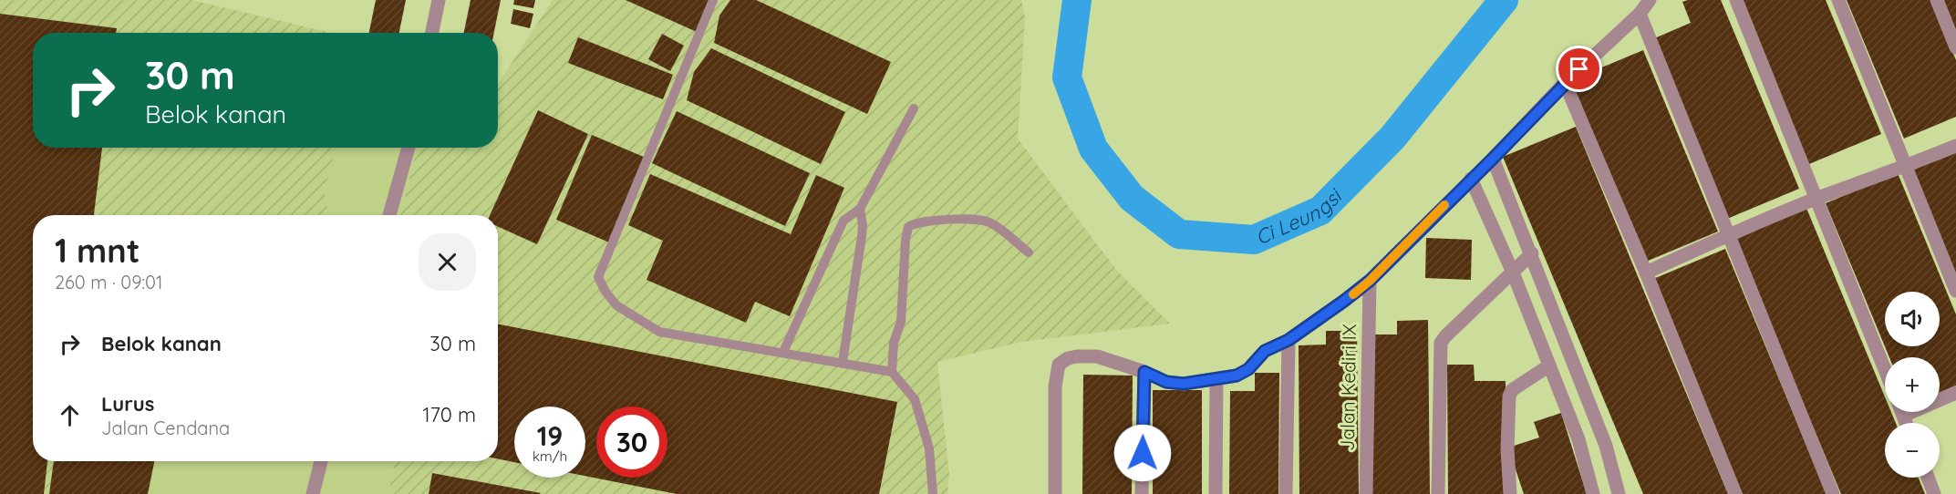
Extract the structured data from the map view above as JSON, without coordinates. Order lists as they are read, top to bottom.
{
  "streets": {
    "street": ["Jalan Kediri IX"]
  },
  "water": ["Ci Leungsi"],
  "page": {
    "turn": ["30 m", "Belok kanan"],
    "heading": ["1 mnt", "260 m · 09:01"],
    "map_buttons": ["+", "−"],
    "list": [
      {
        "name": "Belok kanan",
        "value": "30 m"
      },
      {
        "name": "Lurus",
        "note": "Jalan Cendana",
        "value": "170 m"
      }
    ],
    "speed": "19 km/h",
    "limit": "30"
  }
}
